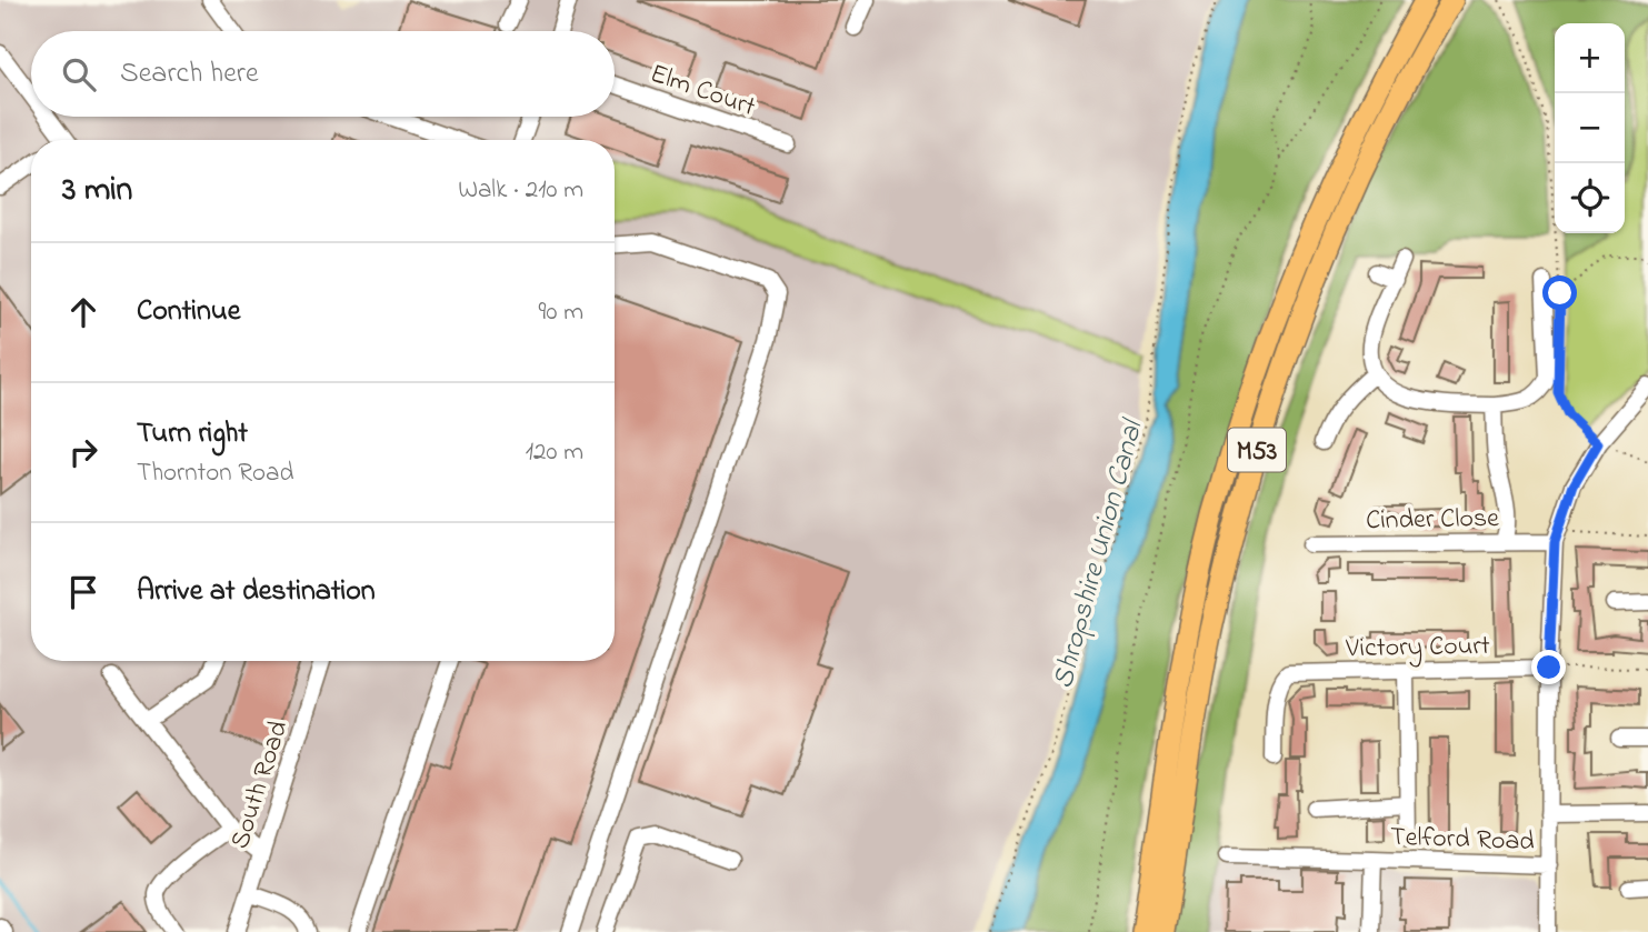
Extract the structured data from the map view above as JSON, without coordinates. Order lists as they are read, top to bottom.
{
  "streets": {
    "highway": ["M53"],
    "street": [
      "Elm Court",
      "Cinder Close",
      "Victory Court",
      "South Road",
      "Telford Road"
    ]
  },
  "water": ["Shropshire Union Canal"],
  "page": {
    "map_buttons": ["+", "−"],
    "search": "Search here",
    "heading": ["3 min", "Walk · 210 m"],
    "list": [
      ["Continue", "90 m"],
      ["Turn right", "Thornton Road", "120 m"],
      "Arrive at destination"
    ]
  }
}
